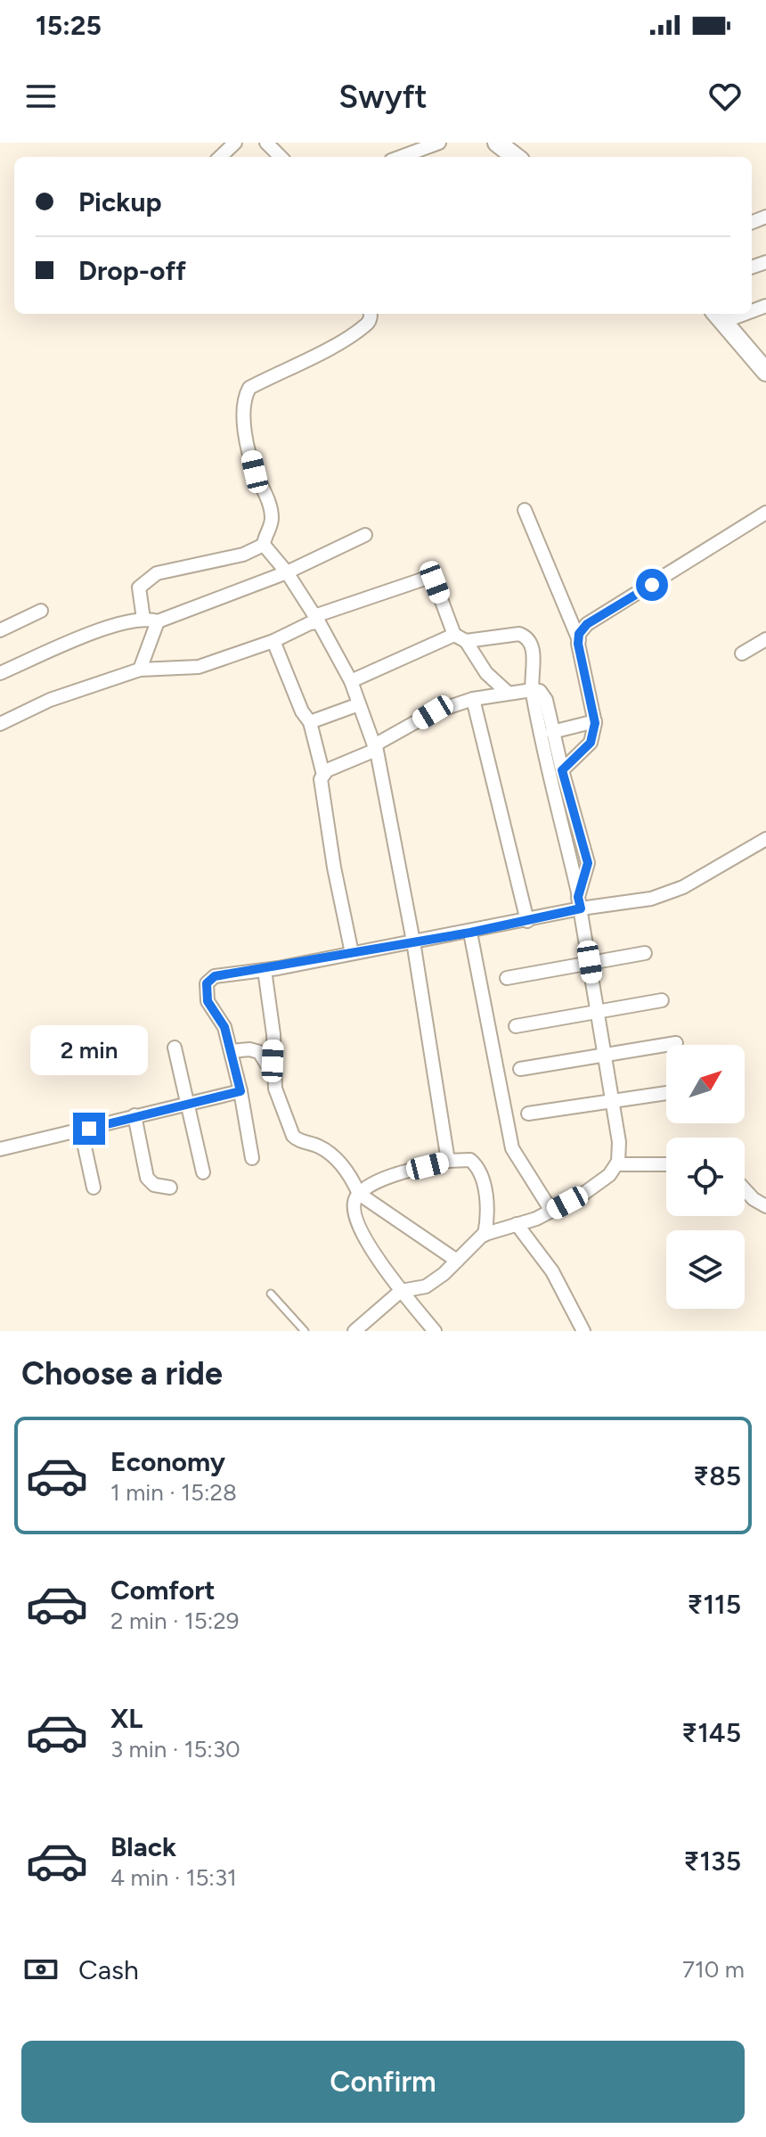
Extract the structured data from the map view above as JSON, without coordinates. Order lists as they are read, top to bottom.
{
  "north": "top right",
  "page": {
    "status": "15:25",
    "header": "Swyft",
    "banner": ["Pickup", "Drop-off"],
    "bubble": "2 min",
    "heading": "Choose a ride",
    "list": [
      {
        "name": "Economy",
        "note": "1 min · 15:28",
        "value": "₹85"
      },
      {
        "name": "Comfort",
        "note": "2 min · 15:29",
        "value": "₹115"
      },
      {
        "name": "XL",
        "note": "3 min · 15:30",
        "value": "₹145"
      },
      {
        "name": "Black",
        "note": "4 min · 15:31",
        "value": "₹135"
      }
    ],
    "pay": ["Cash", "710 m"],
    "buttons": "Confirm"
  }
}
